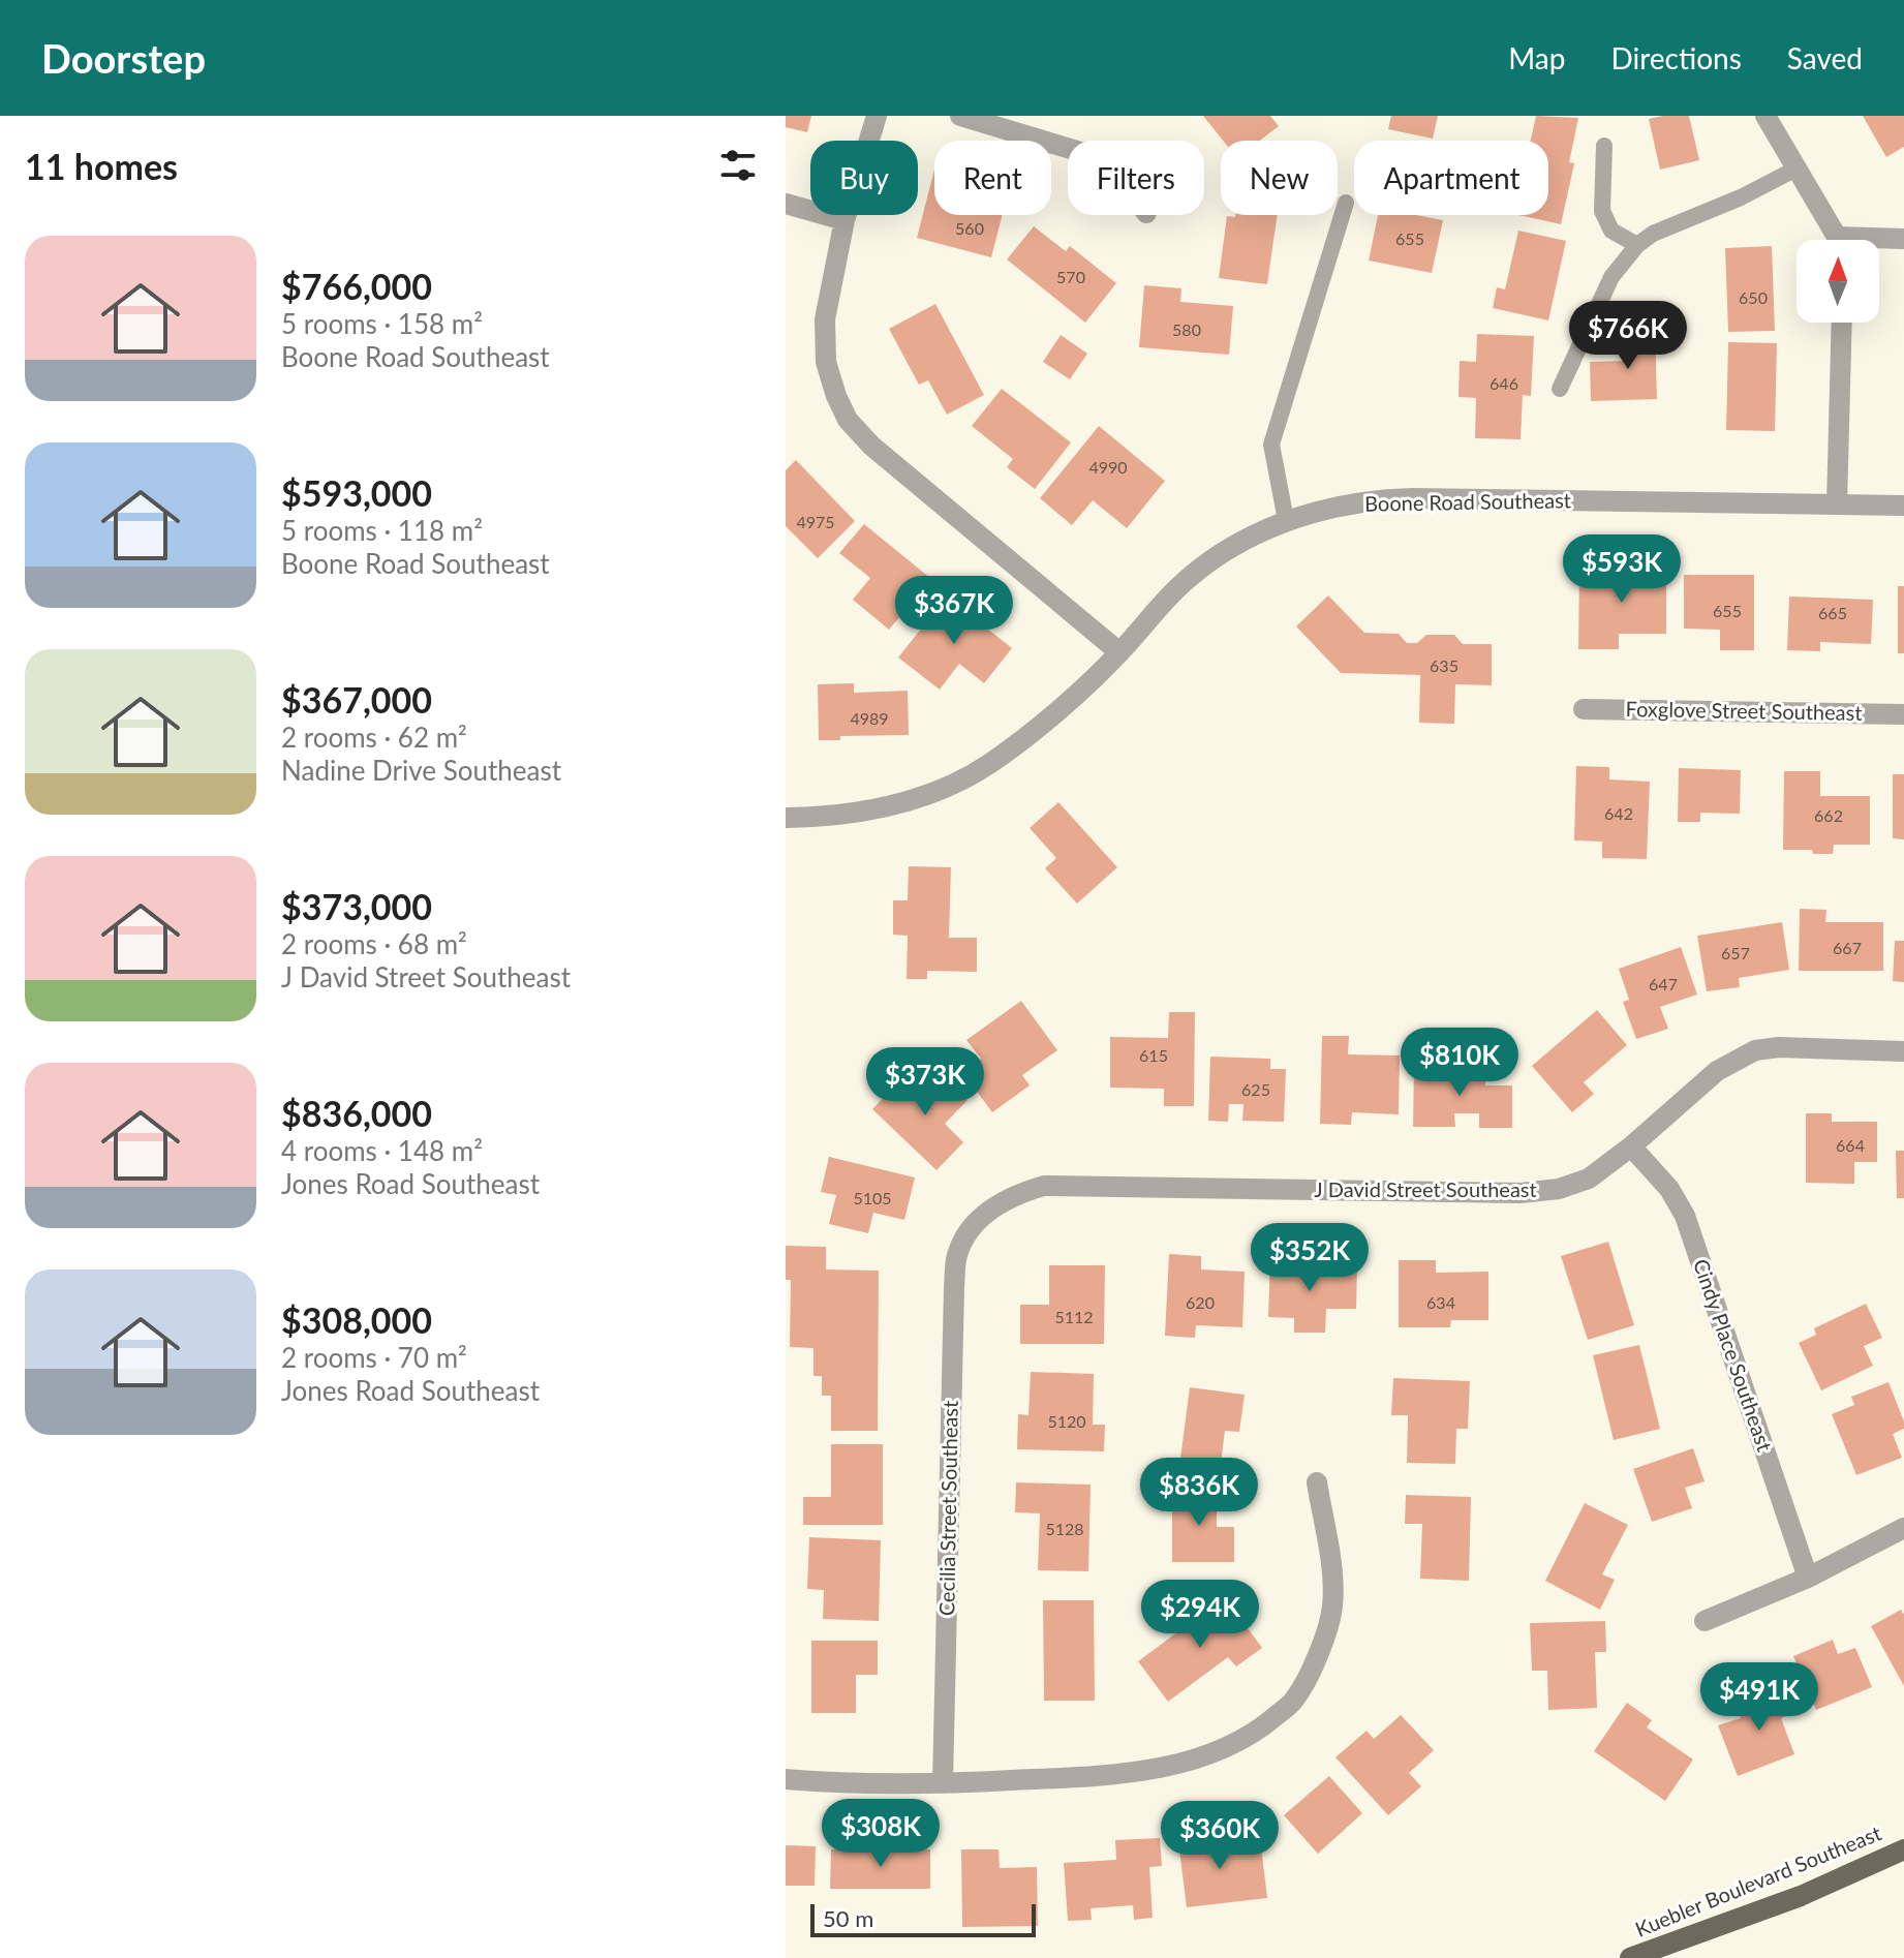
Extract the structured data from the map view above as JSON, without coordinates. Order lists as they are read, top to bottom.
{
  "streets": {
    "main road": ["Kuebler Boulevard Southeast"],
    "street": [
      "Boone Road Southeast",
      "Foxglove Street Southeast",
      "J David Street Southeast",
      "Cindy Place Southeast",
      "Cecilia Street Southeast"
    ]
  },
  "crossings": [
    ["J David Street Southeast", "Cindy Place Southeast"],
    ["J David Street Southeast", "Cecilia Street Southeast"]
  ],
  "house_numbers": [
    "560",
    "655",
    "570",
    "650",
    "580",
    "646",
    "4990",
    "4975",
    "655",
    "665",
    "635",
    "4989",
    "642",
    "662",
    "667",
    "657",
    "647",
    "615",
    "625",
    "664",
    "5105",
    "620",
    "634",
    "5112",
    "5120",
    "5128"
  ],
  "scale_bar": "50 m",
  "north": "top",
  "page": {
    "header": "Doorstep",
    "nav": ["Map", "Directions", "Saved"],
    "heading": "11 homes",
    "chip": [
      "Buy",
      "Rent",
      "Filters",
      "New",
      "Apartment"
    ],
    "list": [
      {
        "name": "$766,000",
        "note": "5 rooms · 158 m² · Boone Road Southeast"
      },
      {
        "name": "$593,000",
        "note": "5 rooms · 118 m² · Boone Road Southeast"
      },
      {
        "name": "$367,000",
        "note": "2 rooms · 62 m² · Nadine Drive Southeast"
      },
      {
        "name": "$373,000",
        "note": "2 rooms · 68 m² · J David Street Southeast"
      },
      {
        "name": "$836,000",
        "note": "4 rooms · 148 m² · Jones Road Southeast"
      },
      {
        "name": "$308,000",
        "note": "2 rooms · 70 m² · Jones Road Southeast"
      }
    ],
    "price": [
      "$766K",
      "$593K",
      "$367K",
      "$810K",
      "$373K",
      "$352K",
      "$836K",
      "$294K",
      "$491K",
      "$308K",
      "$360K"
    ],
    "scale": "50 m"
  }
}
